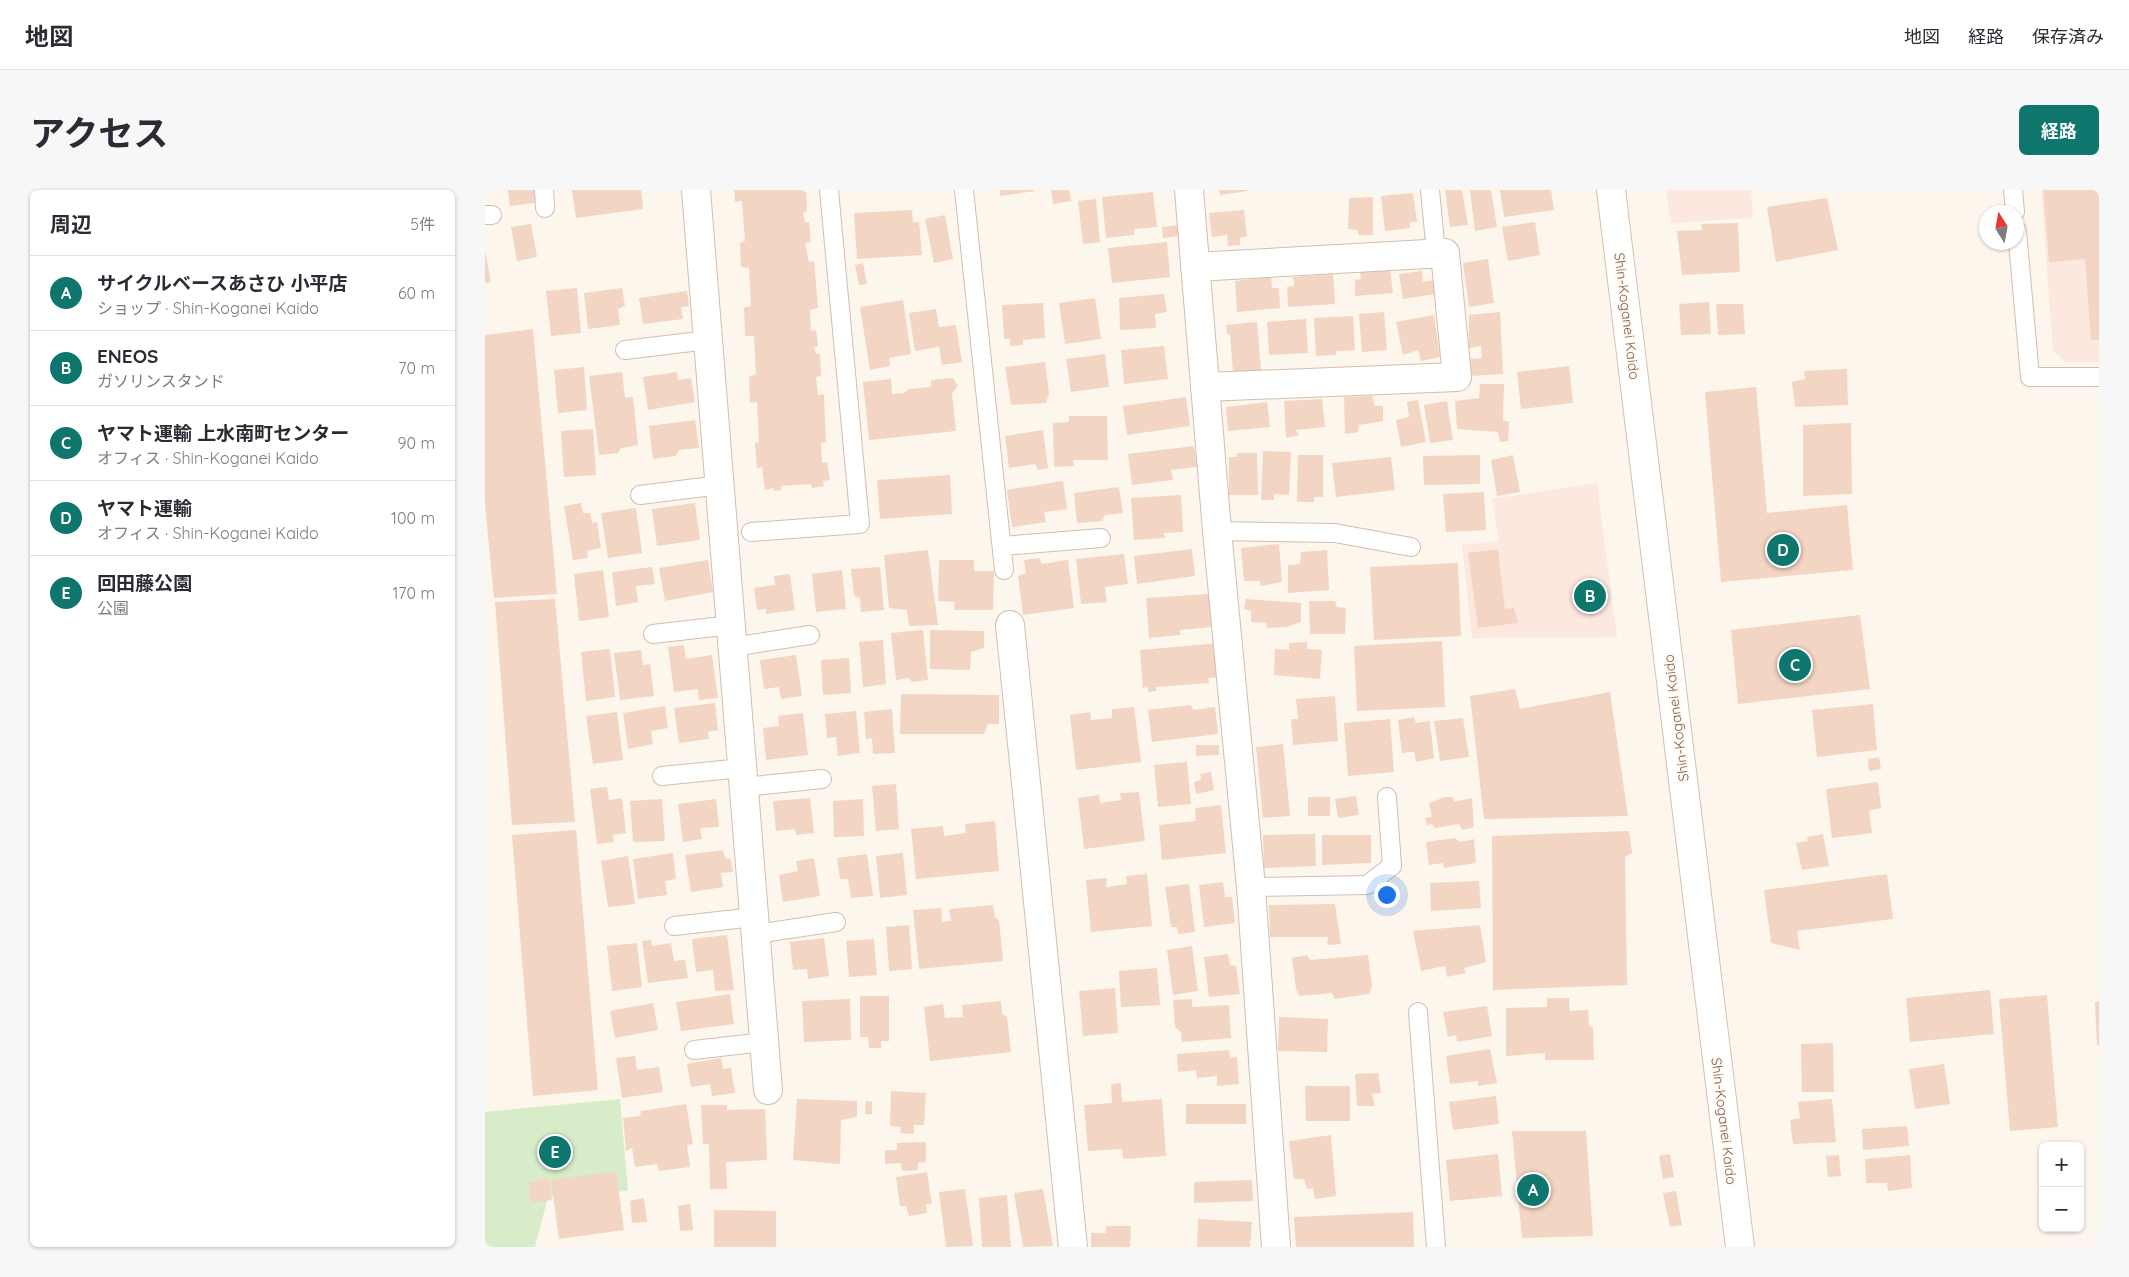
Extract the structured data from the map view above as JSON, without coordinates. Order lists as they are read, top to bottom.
{
  "streets": {
    "street": ["Shin-Koganei Kaido"]
  },
  "north": "top",
  "page": {
    "header": "地図",
    "nav": ["地図", "経路", "保存済み"],
    "title": "アクセス",
    "buttons": "経路",
    "heading": ["周辺", "5件"],
    "list": [
      {
        "mark": "A",
        "name": "サイクルベースあさひ 小平店",
        "note": "ショップ · Shin-Koganei Kaido",
        "value": "60 m"
      },
      {
        "mark": "B",
        "name": "ENEOS",
        "note": "ガソリンスタンド",
        "value": "70 m"
      },
      {
        "mark": "C",
        "name": "ヤマト運輸 上水南町センター",
        "note": "オフィス · Shin-Koganei Kaido",
        "value": "90 m"
      },
      {
        "mark": "D",
        "name": "ヤマト運輸",
        "note": "オフィス · Shin-Koganei Kaido",
        "value": "100 m"
      },
      {
        "mark": "E",
        "name": "回田藤公園",
        "note": "公園",
        "value": "170 m"
      }
    ],
    "pins": [
      "D",
      "B",
      "C",
      "E",
      "A"
    ],
    "map_buttons": ["+", "−"]
  }
}
